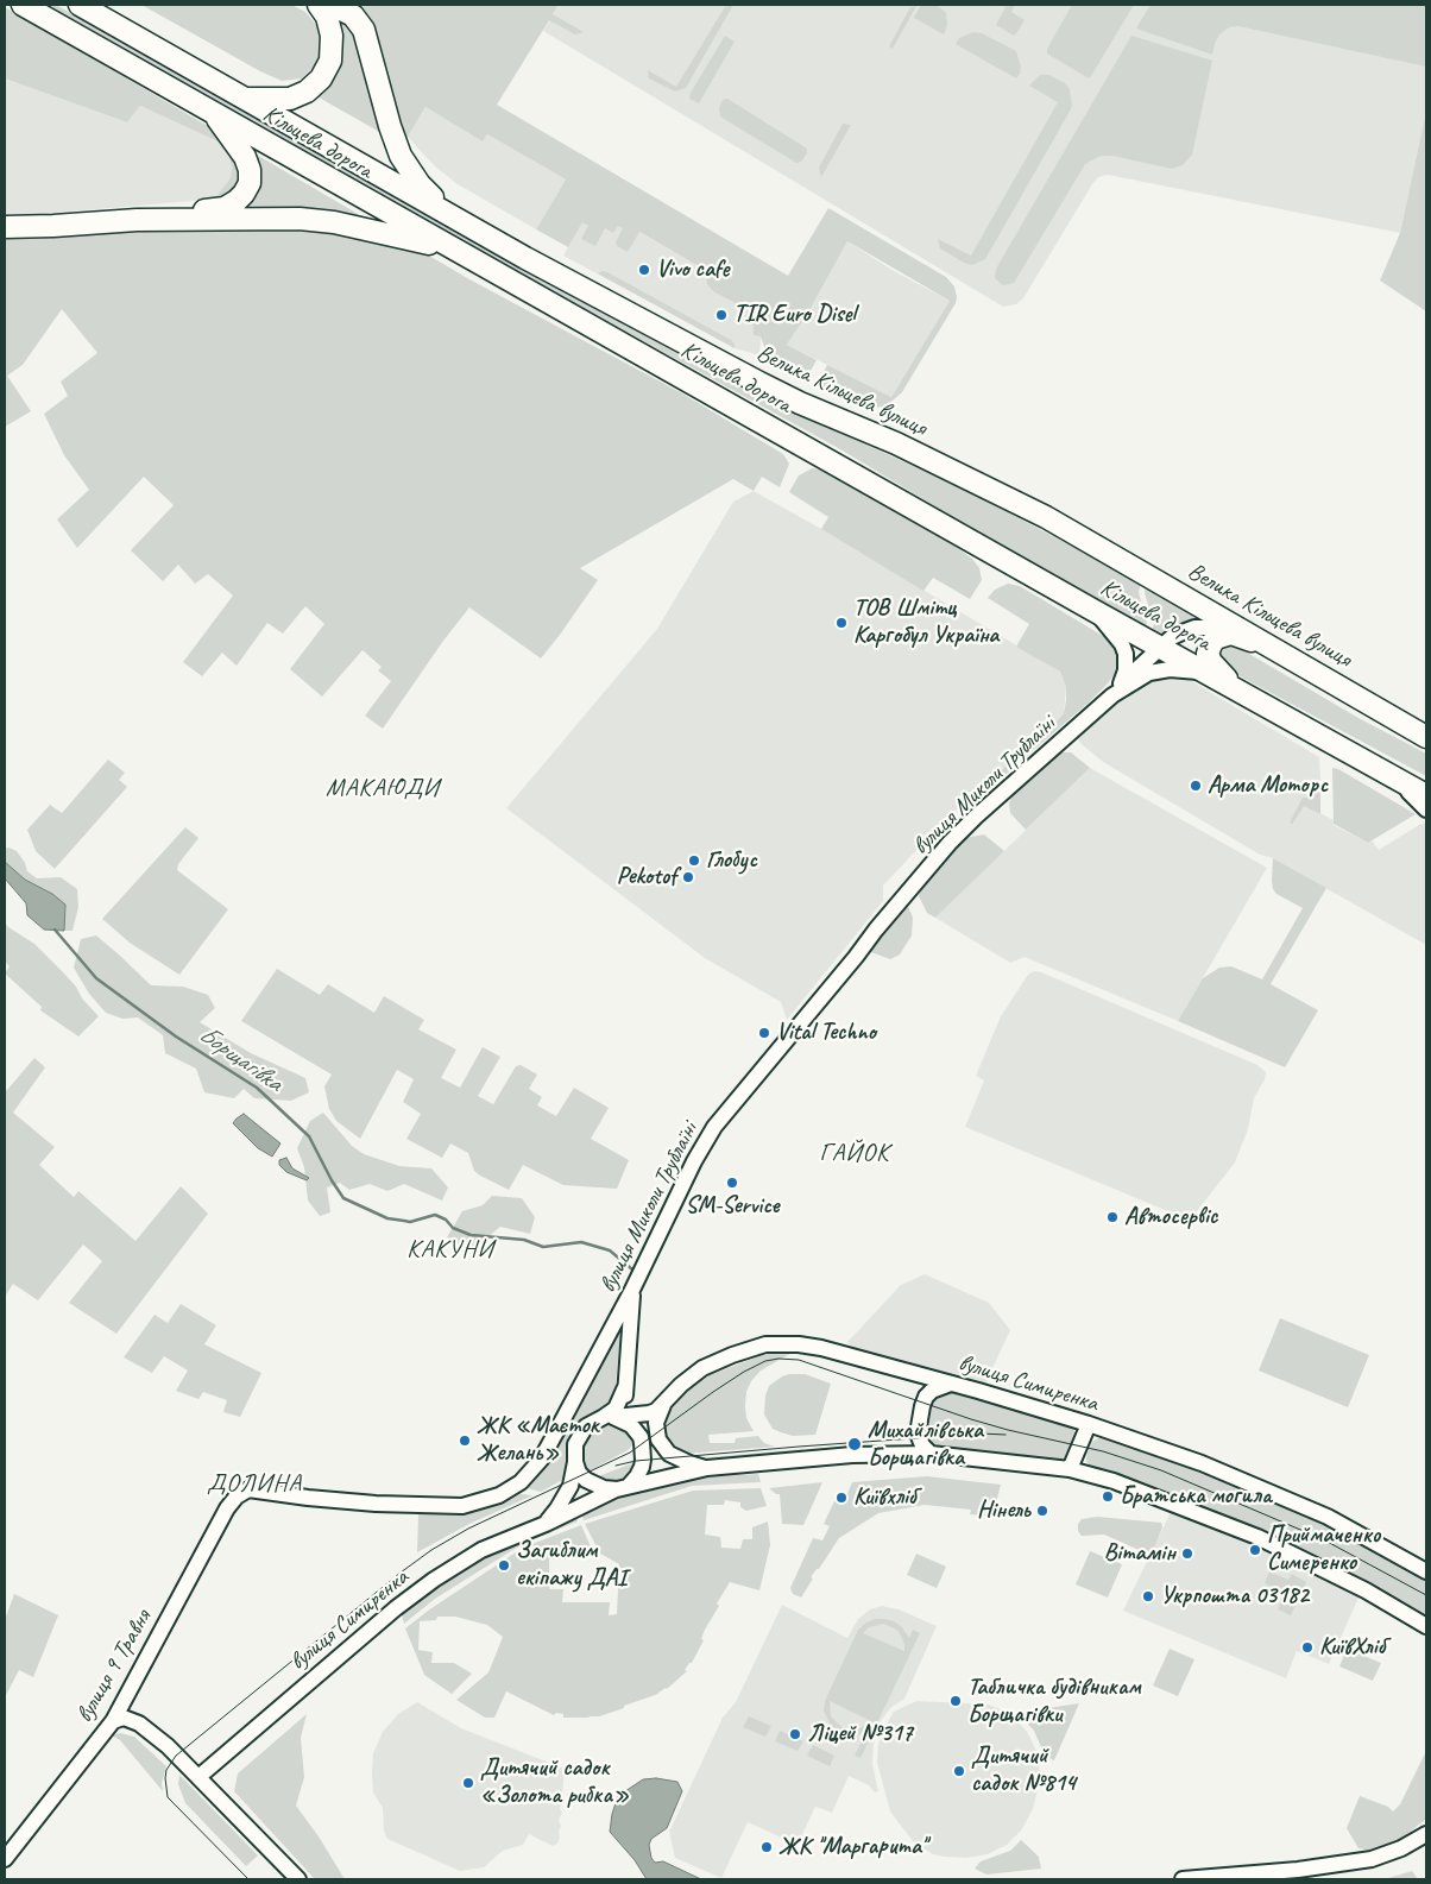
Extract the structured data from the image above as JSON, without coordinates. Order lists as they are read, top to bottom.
{
  "streets": {
    "highway": ["Кільцева дорога", "Велика Кільцева вулиця"],
    "street": ["вулиця Миколи Трублаїні", "вулиця Симиренка", "вулиця 9 Травня"]
  },
  "crossings": [
    ["Кільцева дорога", "вулиця Миколи Трублаїні"],
    ["вулиця Миколи Трублаїні", "вулиця 9 Травня"]
  ],
  "districts": [
    "МАКАЮДИ",
    "ГАЙОК",
    "КАКУНИ",
    "ДОЛИНА"
  ],
  "water": ["Борщагівка"],
  "places": [
    "Vivo cafe",
    "TIR Euro Disel",
    "ТОВ Шмітц Каргобул Україна",
    "Арма Моторс",
    "Глобус",
    "Pekotof",
    "Vital Techno",
    "SM-Service",
    "Автосервіс",
    "ЖК «Маєток Желань»",
    "Михайлівська Борщагівка",
    "Братська могила",
    "Київхліб",
    "Нінель",
    "Приймаченко Симеренко",
    "Вітамін",
    "Загиблим екіпажу ДАІ",
    "Укрпошта 03182",
    "КиївХліб",
    "Табличка будівникам Борщагівки",
    "Ліцей №317",
    "Дитячий садок №814",
    "Дитячий садок «Золота рибка»",
    "ЖК ''Маргарита''"
  ]
}
